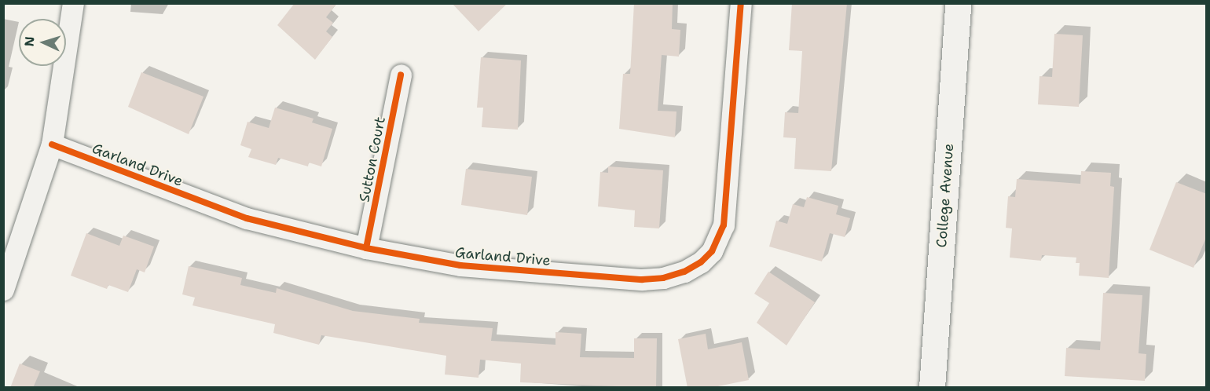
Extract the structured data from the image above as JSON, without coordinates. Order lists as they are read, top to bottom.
{
  "streets": {
    "main road": ["College Avenue"],
    "street": ["Sutton Court", "Garland Drive"]
  },
  "crossings": [
    ["Sutton Court", "Garland Drive"]
  ],
  "north": "left"
}
